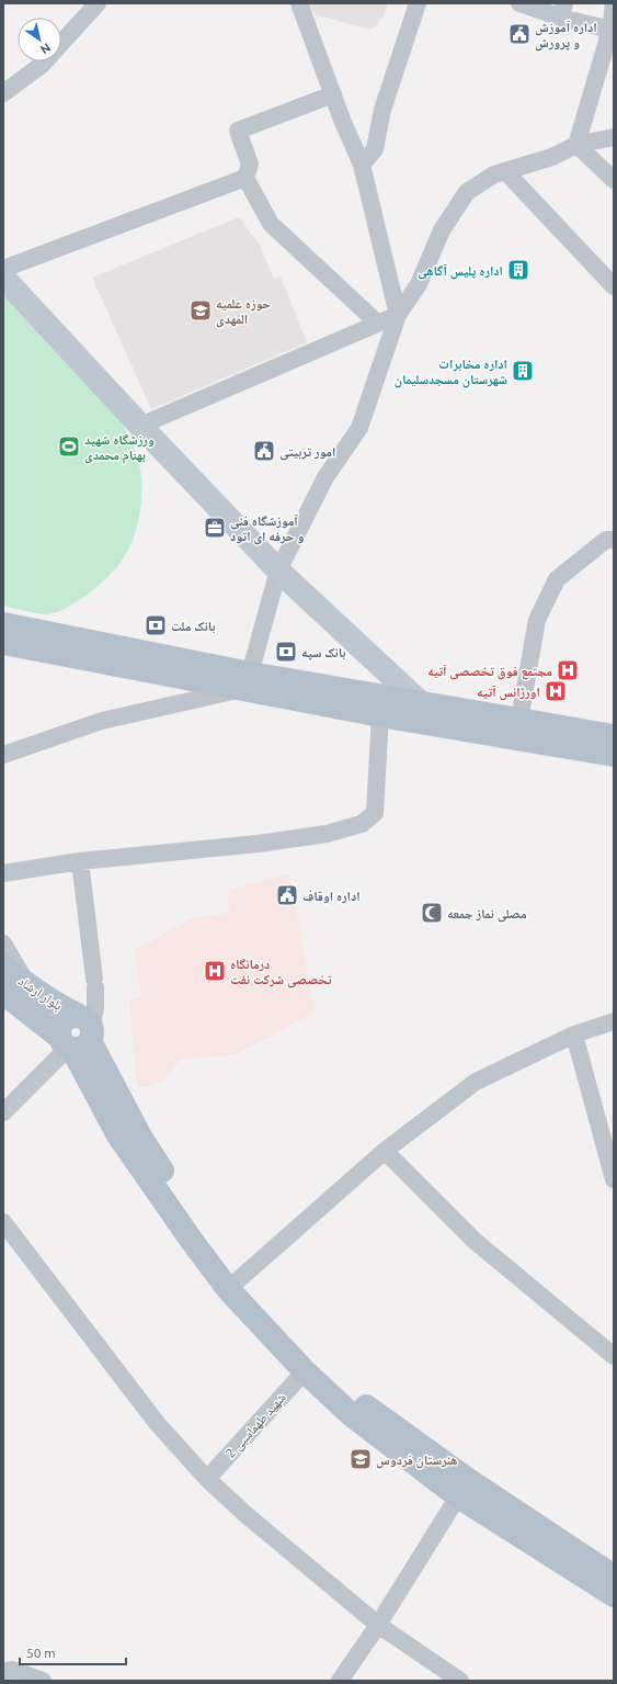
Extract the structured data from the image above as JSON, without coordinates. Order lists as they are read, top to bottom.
{
  "streets": {
    "main road": ["بلوار ارشاد"],
    "street": ["شهید طهماسبی 2"]
  },
  "places": {
    "public building": ["اداره آموزش و پرورش", "امور تربیتی", "اداره اوقاف"],
    "building": ["اداره پلیس آگاهی", "اداره مخابرات شهرستان مسجدسلیمان"],
    "school or university": ["حوزه علمیه المهدی", "هنرستان فردوس"],
    "sports": ["ورزشگاه شهید بهنام محمدی"],
    "office": ["آموزشگاه فنی و حرفه ای اتود"],
    "bank": ["بانک ملت", "بانک سپه"],
    "hospital": ["مجتمع فوق تخصصی آتیه", "اورژانس آتیه", "درمانگاه تخصصی شرکت نفت"],
    "mosque": ["مصلی نماز جمعه"]
  },
  "scale_bar": "50 m",
  "north": "bottom right"
}
